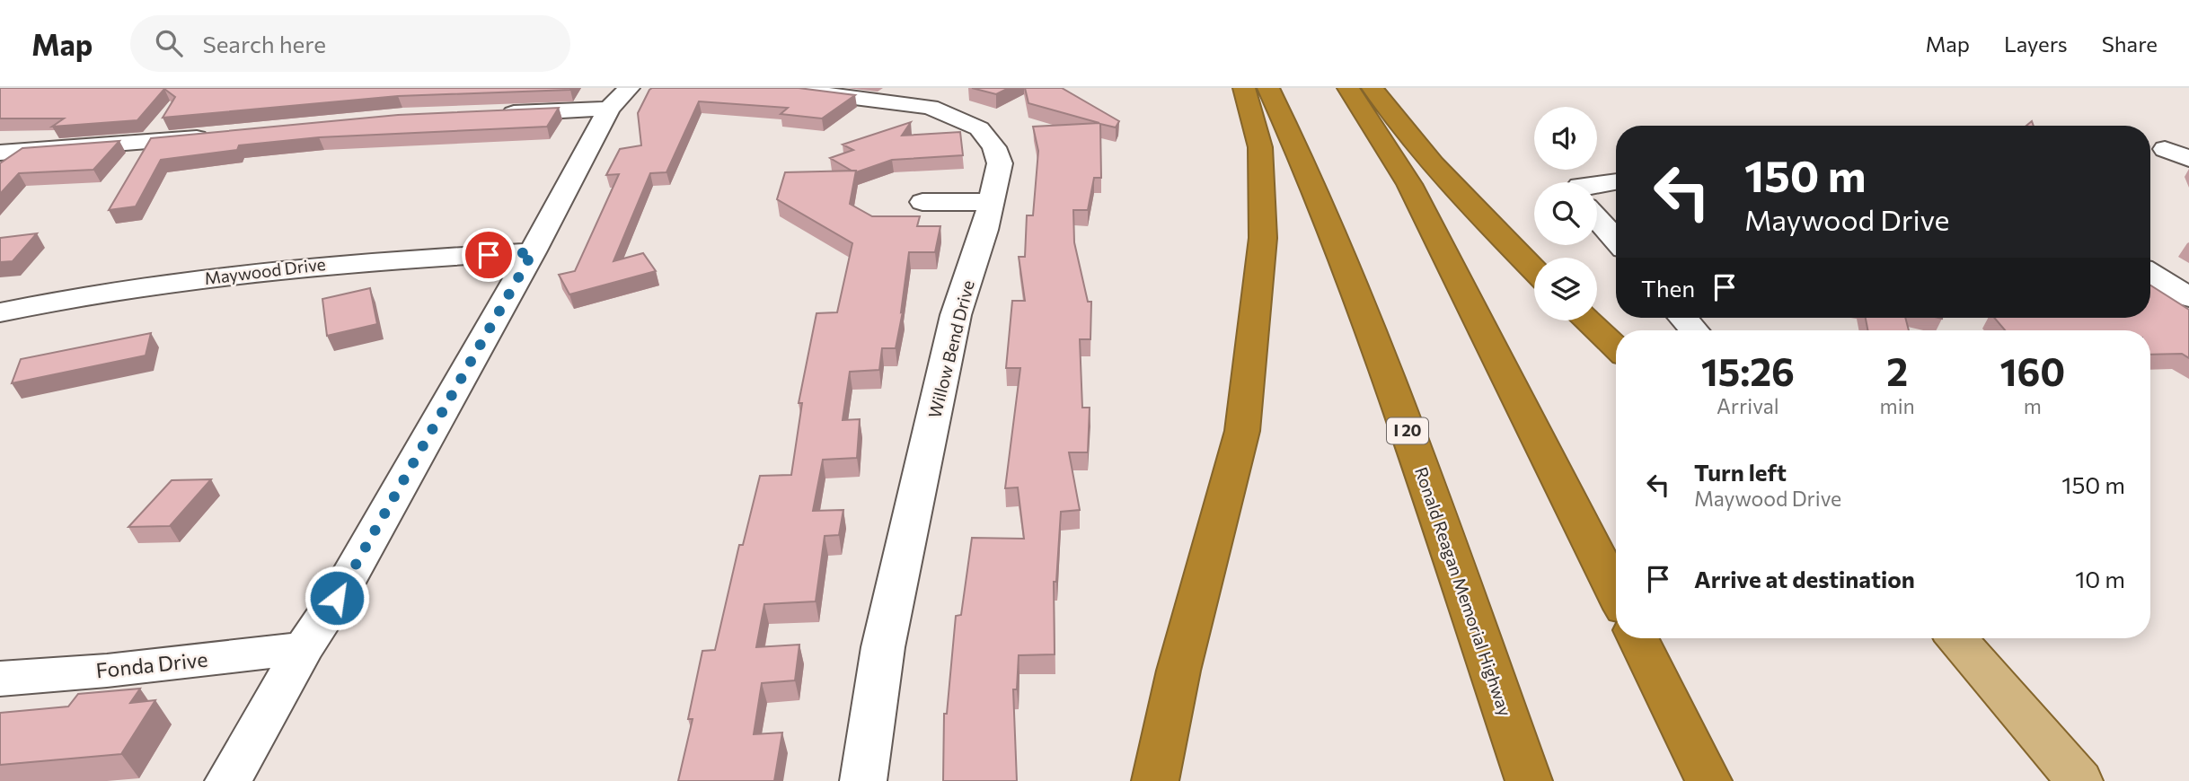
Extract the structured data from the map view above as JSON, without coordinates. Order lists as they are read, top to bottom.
{
  "streets": {
    "highway": ["I 20", "Ronald Reagan Memorial Highway"],
    "street": ["Maywood Drive", "Willow Bend Drive", "Fonda Drive"]
  },
  "page": {
    "header": "Map",
    "search": "Search here",
    "nav": ["Map", "Layers", "Share"],
    "turn": ["150 m", "Maywood Drive"],
    "then": "Then",
    "eta": [
      "15:26",
      "Arrival",
      "2",
      "min",
      "160",
      "m"
    ],
    "list": [
      {
        "name": "Turn left",
        "note": "Maywood Drive",
        "value": "150 m"
      },
      {
        "name": "Arrive at destination",
        "value": "10 m"
      }
    ]
  }
}
